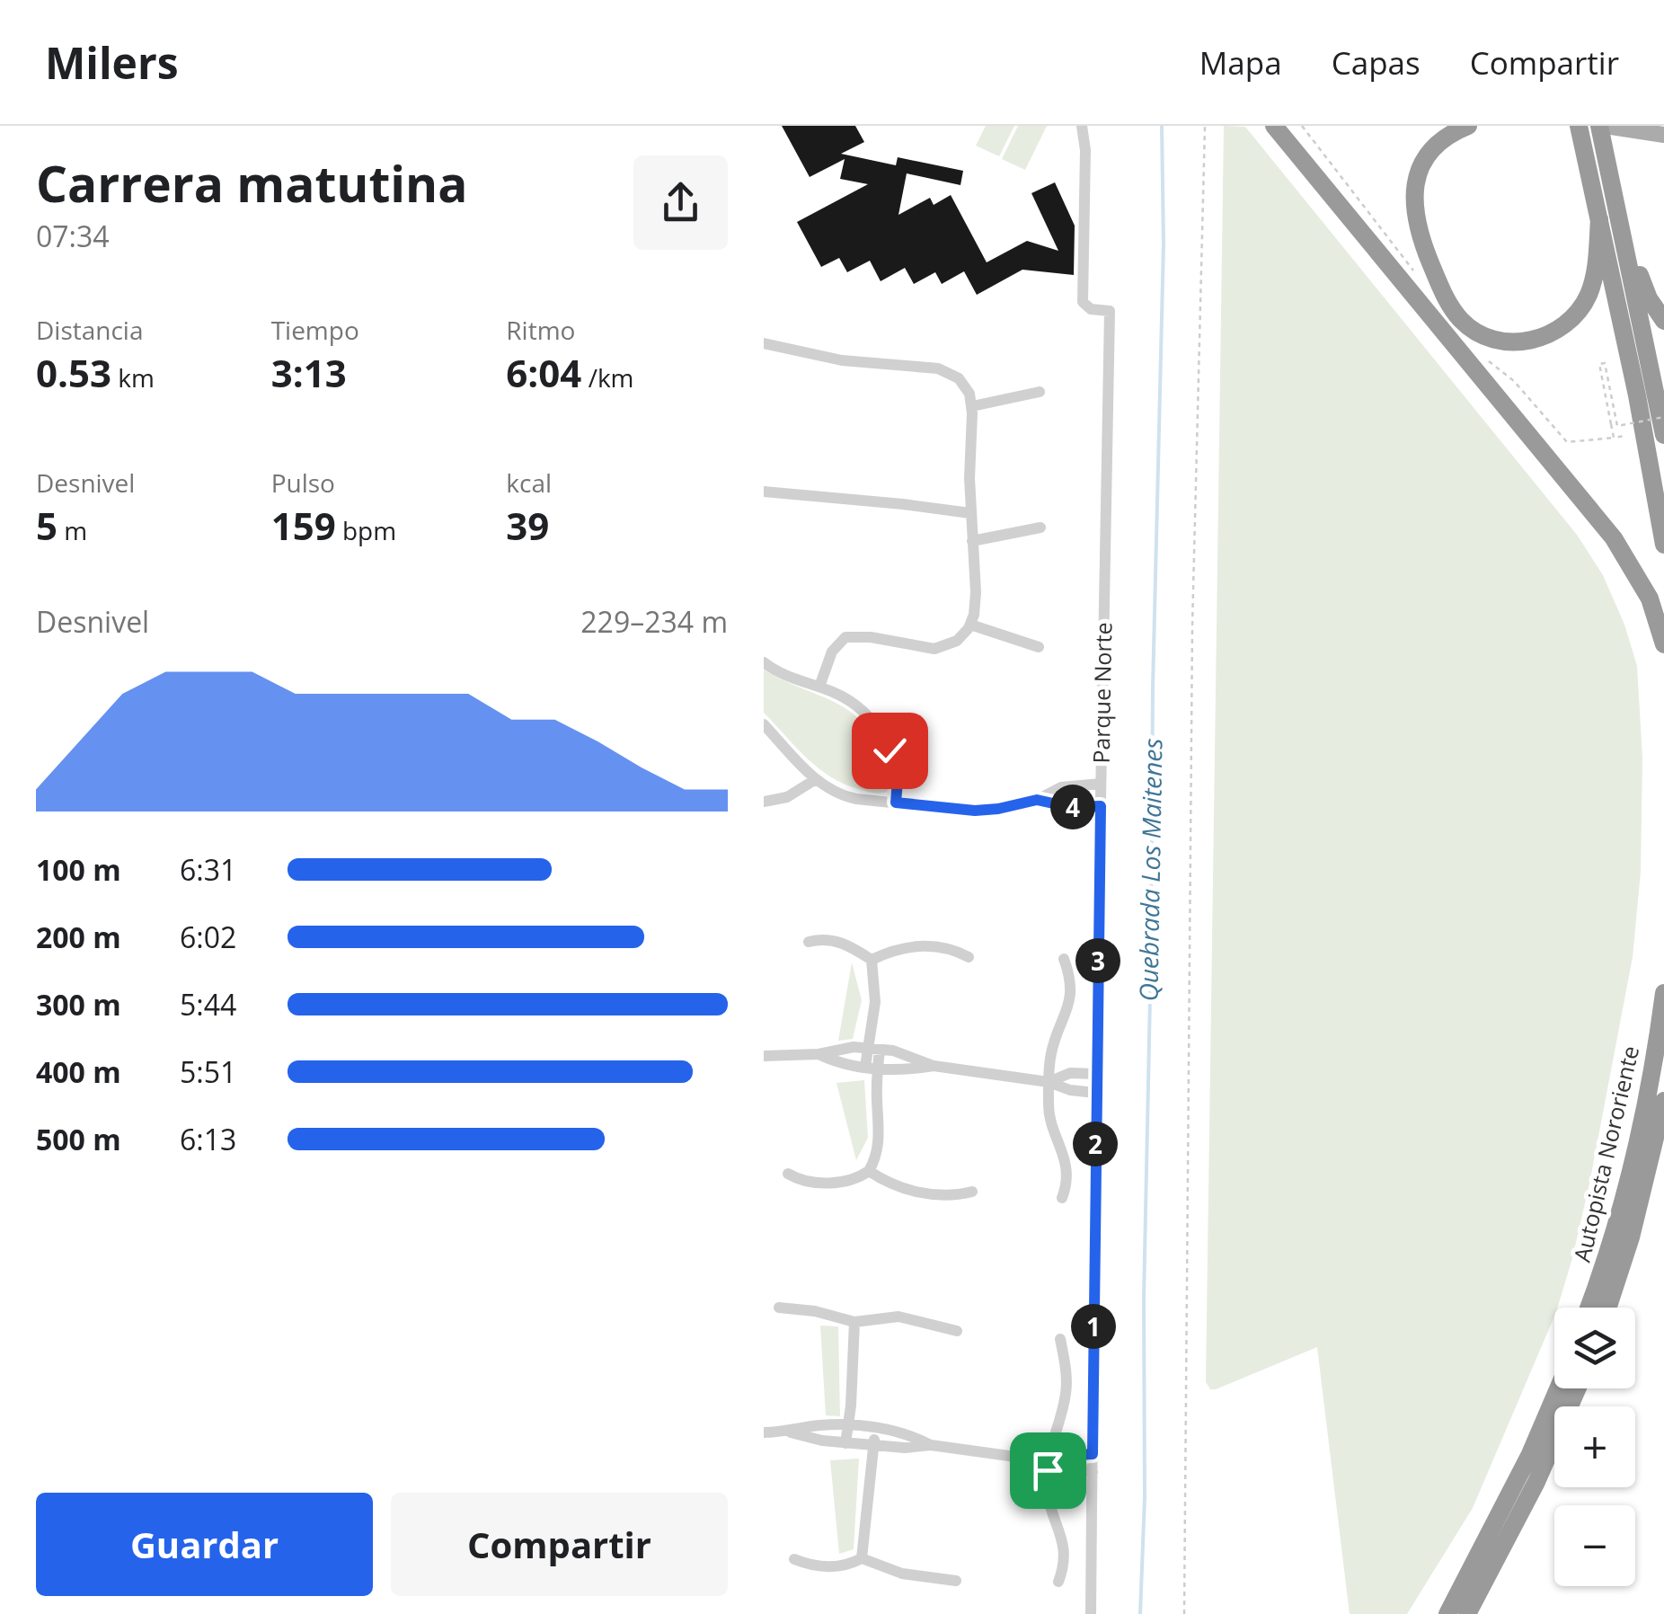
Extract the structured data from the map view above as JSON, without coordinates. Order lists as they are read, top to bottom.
{
  "streets": {
    "highway": ["Autopista Nororiente"],
    "street": ["Parque Norte"]
  },
  "water": ["Quebrada Los Maitenes"],
  "page": {
    "header": "Milers",
    "nav": ["Mapa", "Capas", "Compartir"],
    "heading": ["Carrera matutina", "07:34"],
    "stats": [
      ["Distancia", "0.53 km"],
      ["Tiempo", "3:13"],
      ["Ritmo", "6:04 /km"],
      ["Desnivel", "5 m"],
      ["Pulso", "159 bpm"],
      ["kcal", "39"]
    ],
    "chart": ["Desnivel", "229–234 m"],
    "pins": [
      "4",
      "3",
      "2",
      "1"
    ],
    "list": [
      {
        "name": "100 m",
        "note": "6:31"
      },
      {
        "name": "200 m",
        "note": "6:02"
      },
      {
        "name": "300 m",
        "note": "5:44"
      },
      {
        "name": "400 m",
        "note": "5:51"
      },
      {
        "name": "500 m",
        "note": "6:13"
      }
    ],
    "map_buttons": ["+", "−"],
    "buttons": ["Guardar", "Compartir"]
  }
}
